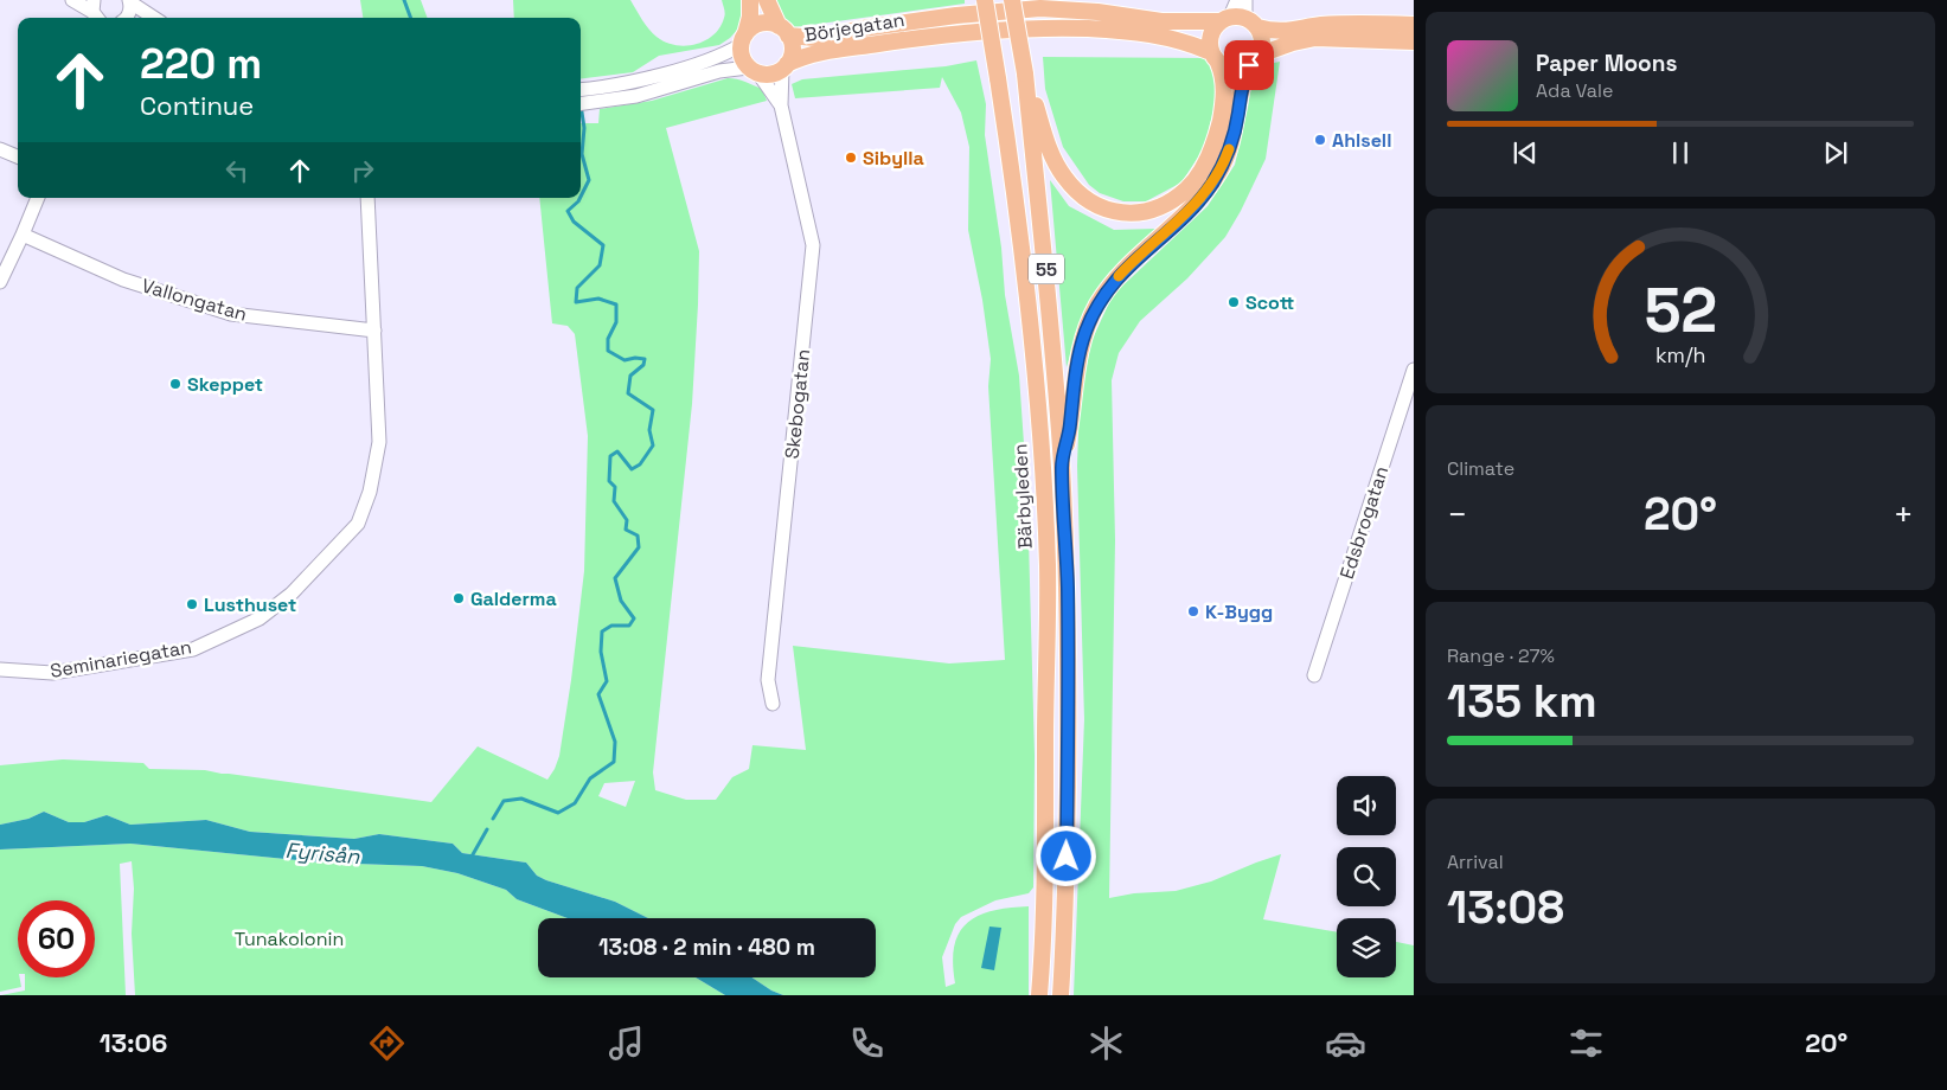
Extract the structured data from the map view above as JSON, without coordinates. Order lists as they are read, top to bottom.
{
  "streets": {
    "main road": ["Börjegatan", "55", "Bärbyleden"],
    "street": [
      "Vallongatan",
      "Skebogatan",
      "Edsbrogatan",
      "Seminariegatan"
    ]
  },
  "crossings": [
    ["Börjegatan", "Skebogatan"],
    ["Vallongatan", "Seminariegatan"]
  ],
  "water": ["Fyrisån"],
  "parks": ["Tunakolonin"],
  "places": [
    "Ahlsell",
    "Sibylla",
    "Scott",
    "Skeppet",
    "Galderma",
    "Lusthuset",
    "K-Bygg"
  ],
  "page": {
    "turn": ["220 m", "Continue"],
    "song": ["Paper Moons", "Ada Vale"],
    "tile": [
      "Climate",
      ["Range · 27%", "135 km"],
      ["Arrival", "13:08"]
    ],
    "heat": ["−", "20°", "+"],
    "limit": "60",
    "trip": "13:08 · 2 min · 480 m",
    "tabs": ["13:06", "20°"],
    "gauge": ["52", "km/h"]
  }
}
